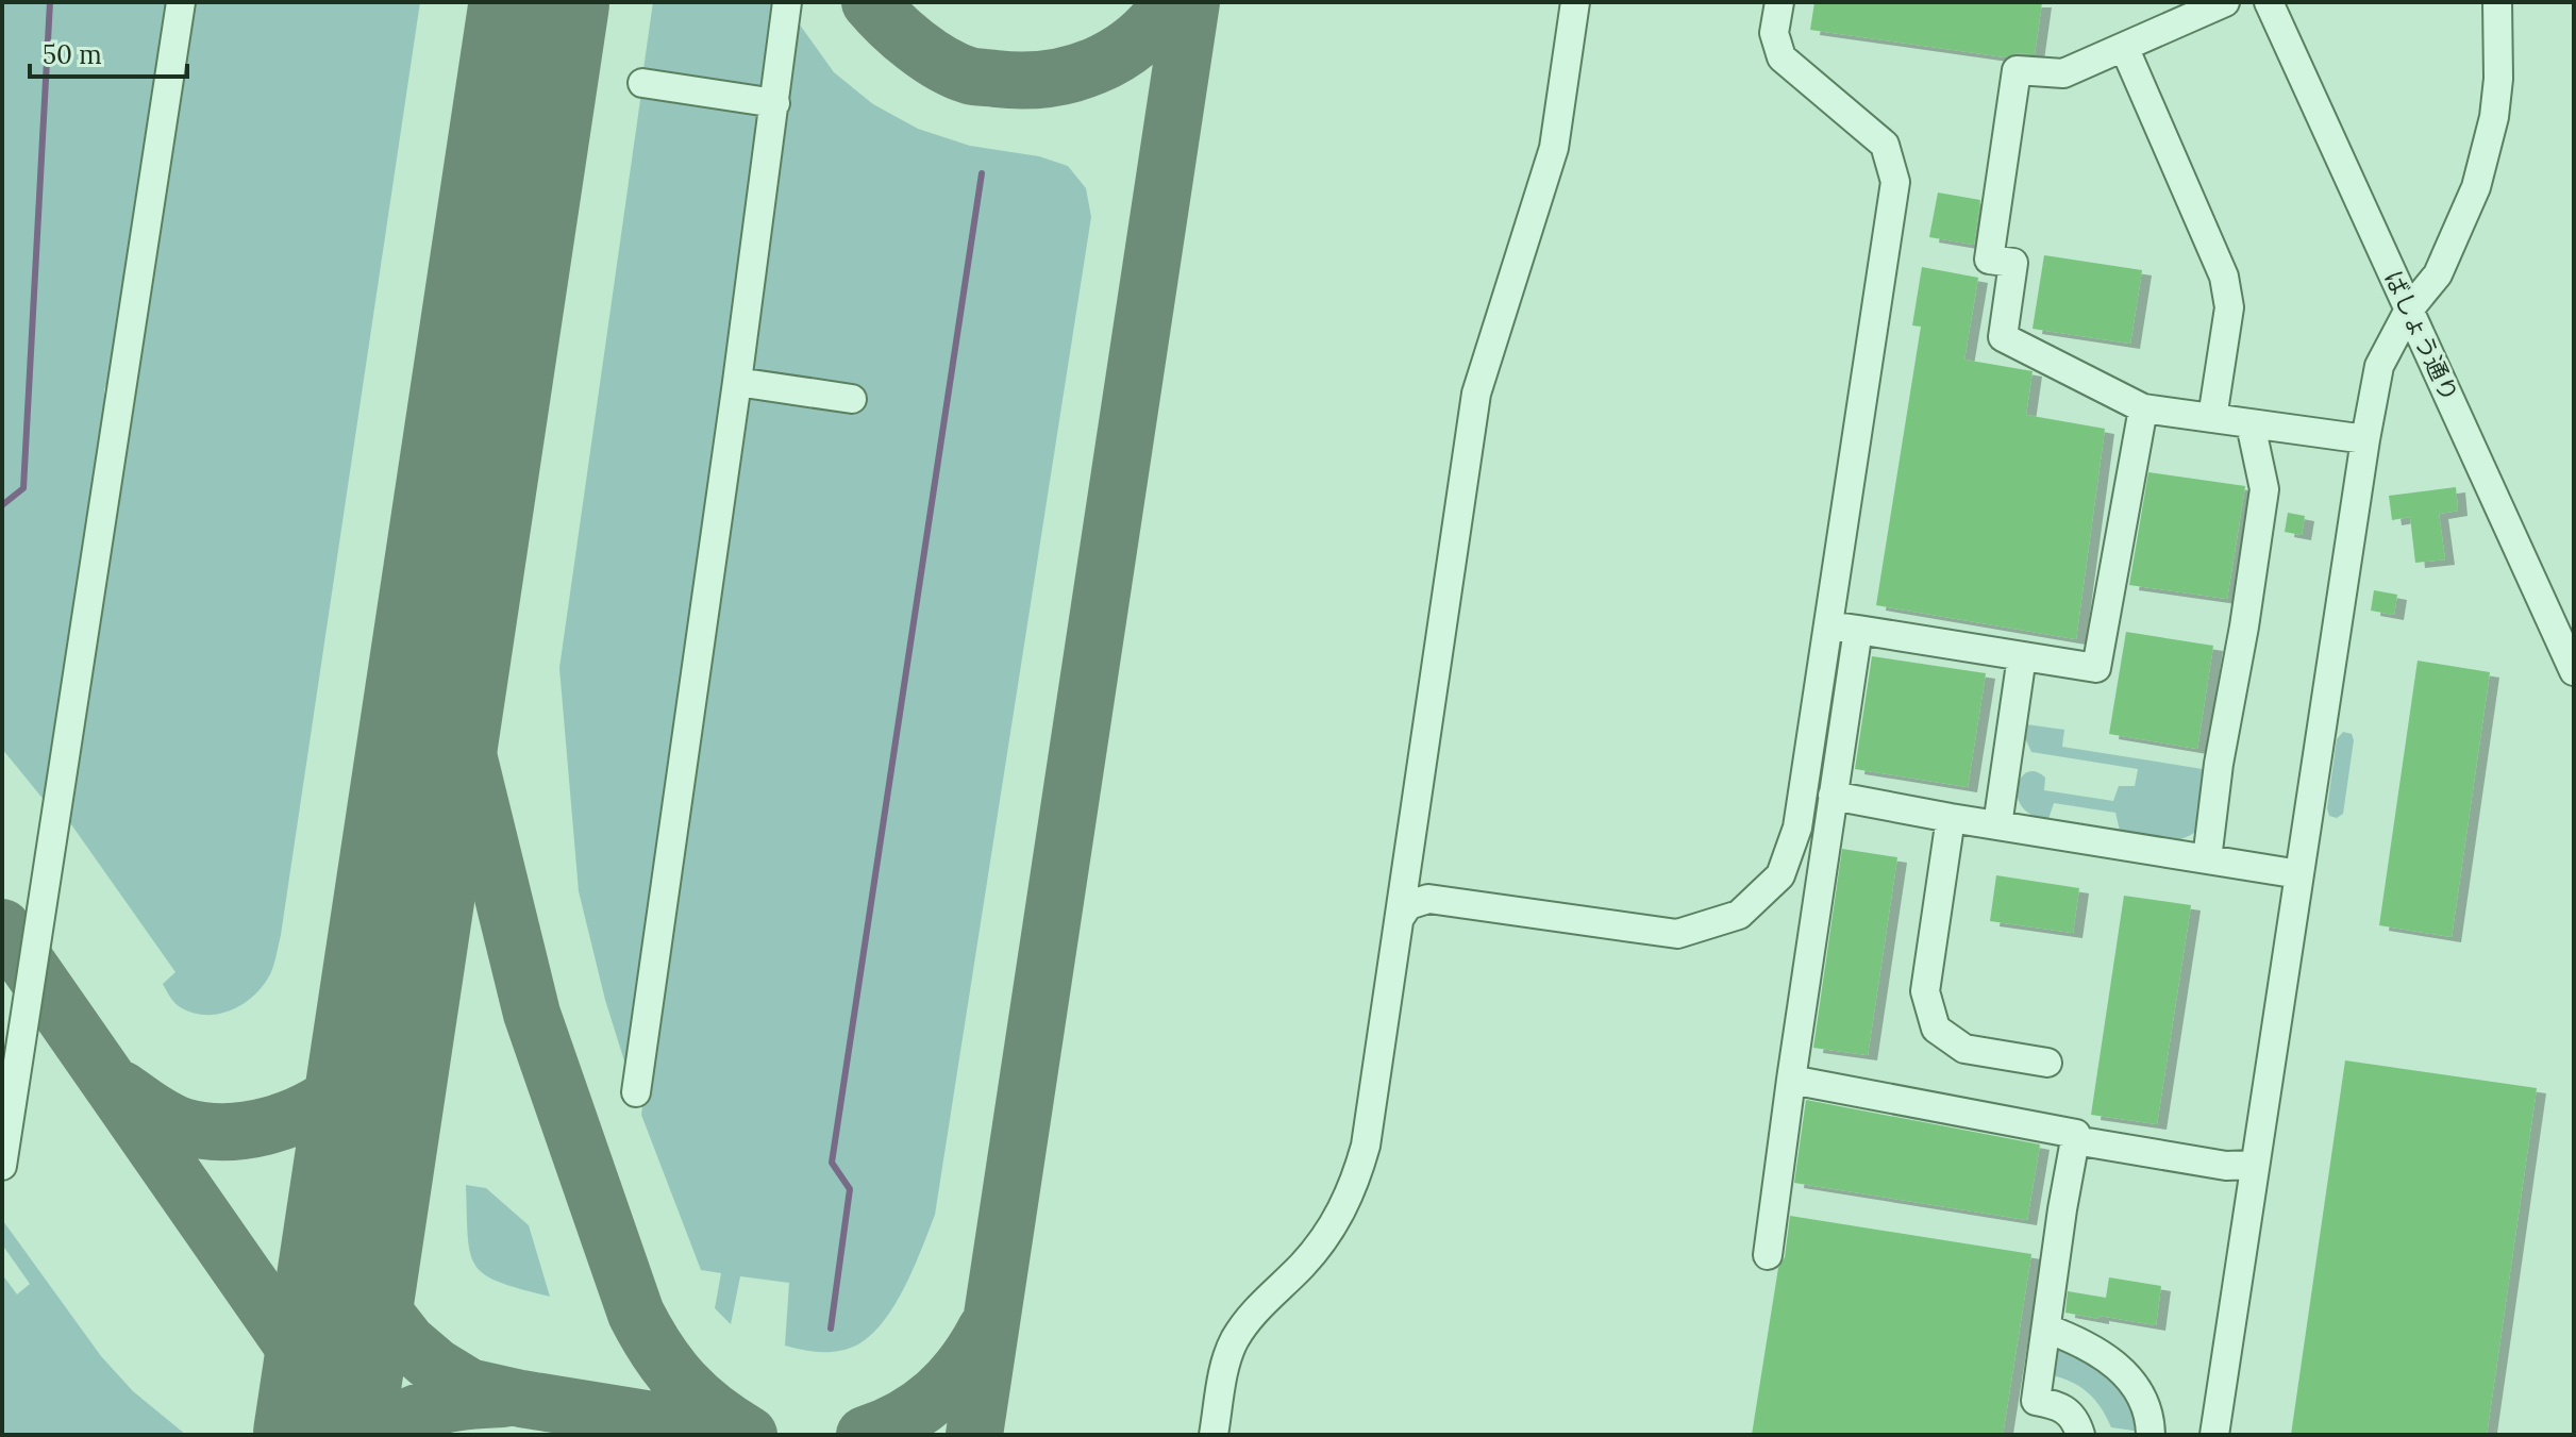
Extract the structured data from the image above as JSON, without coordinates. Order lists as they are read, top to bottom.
{
  "streets": {
    "lane": ["ばしょう通り"]
  },
  "scale_bar": "50 m"
}
